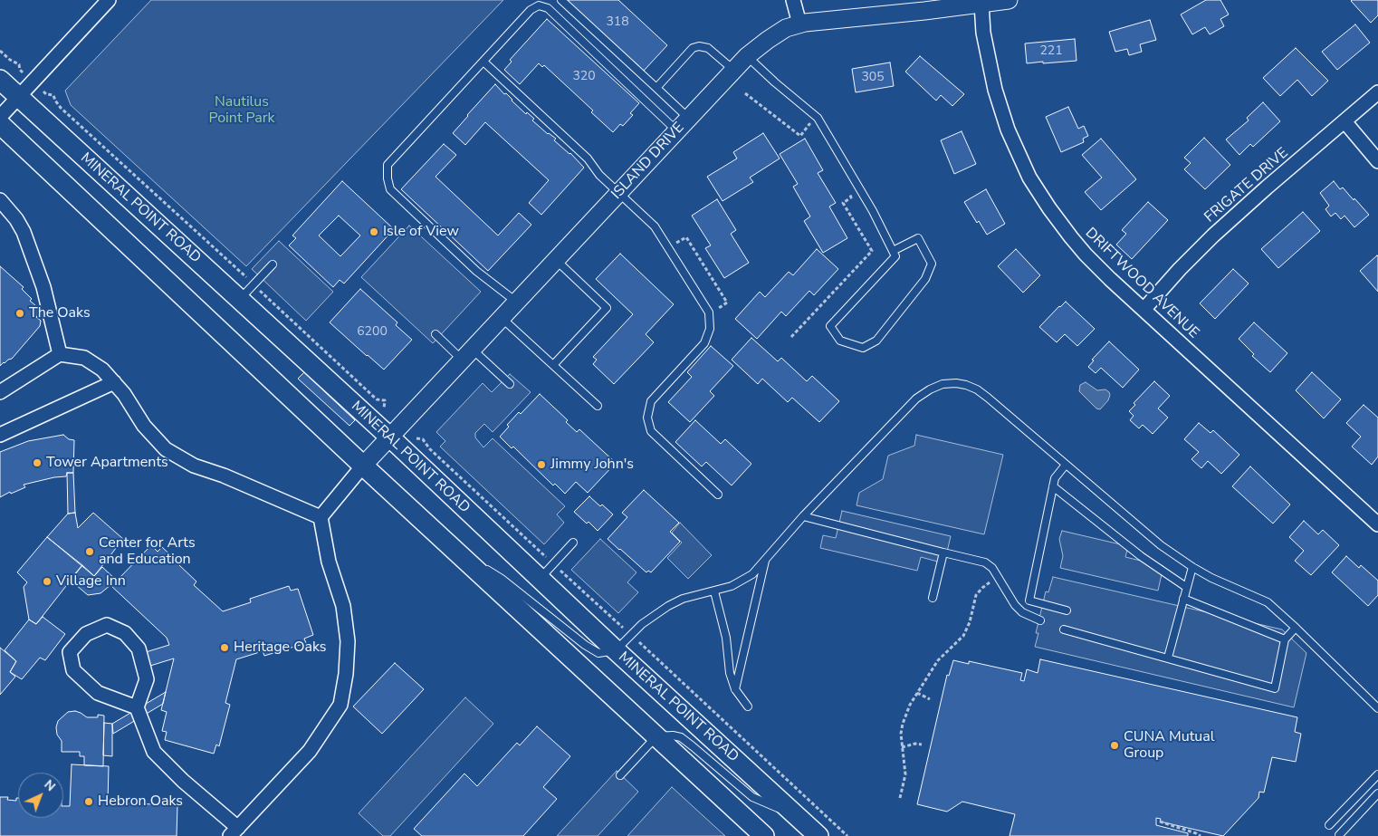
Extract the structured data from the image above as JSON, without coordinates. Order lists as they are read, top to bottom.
{
  "streets": {
    "main road": ["MINERAL POINT ROAD"],
    "street": ["ISLAND DRIVE", "FRIGATE DRIVE", "DRIFTWOOD AVENUE"]
  },
  "crossings": [
    ["ISLAND DRIVE", "MINERAL POINT ROAD"],
    ["ISLAND DRIVE", "DRIFTWOOD AVENUE"],
    ["FRIGATE DRIVE", "DRIFTWOOD AVENUE"]
  ],
  "parks": ["Nautilus Point Park"],
  "places": [
    "Isle of View",
    "The Oaks",
    "Tower Apartments",
    "Jimmy John's",
    "Center for Arts and Education",
    "Village Inn",
    "Heritage Oaks",
    "CUNA Mutual Group",
    "Hebron Oaks"
  ],
  "house_numbers": [
    "318",
    "221",
    "320",
    "305",
    "6200"
  ],
  "north": "top right"
}
